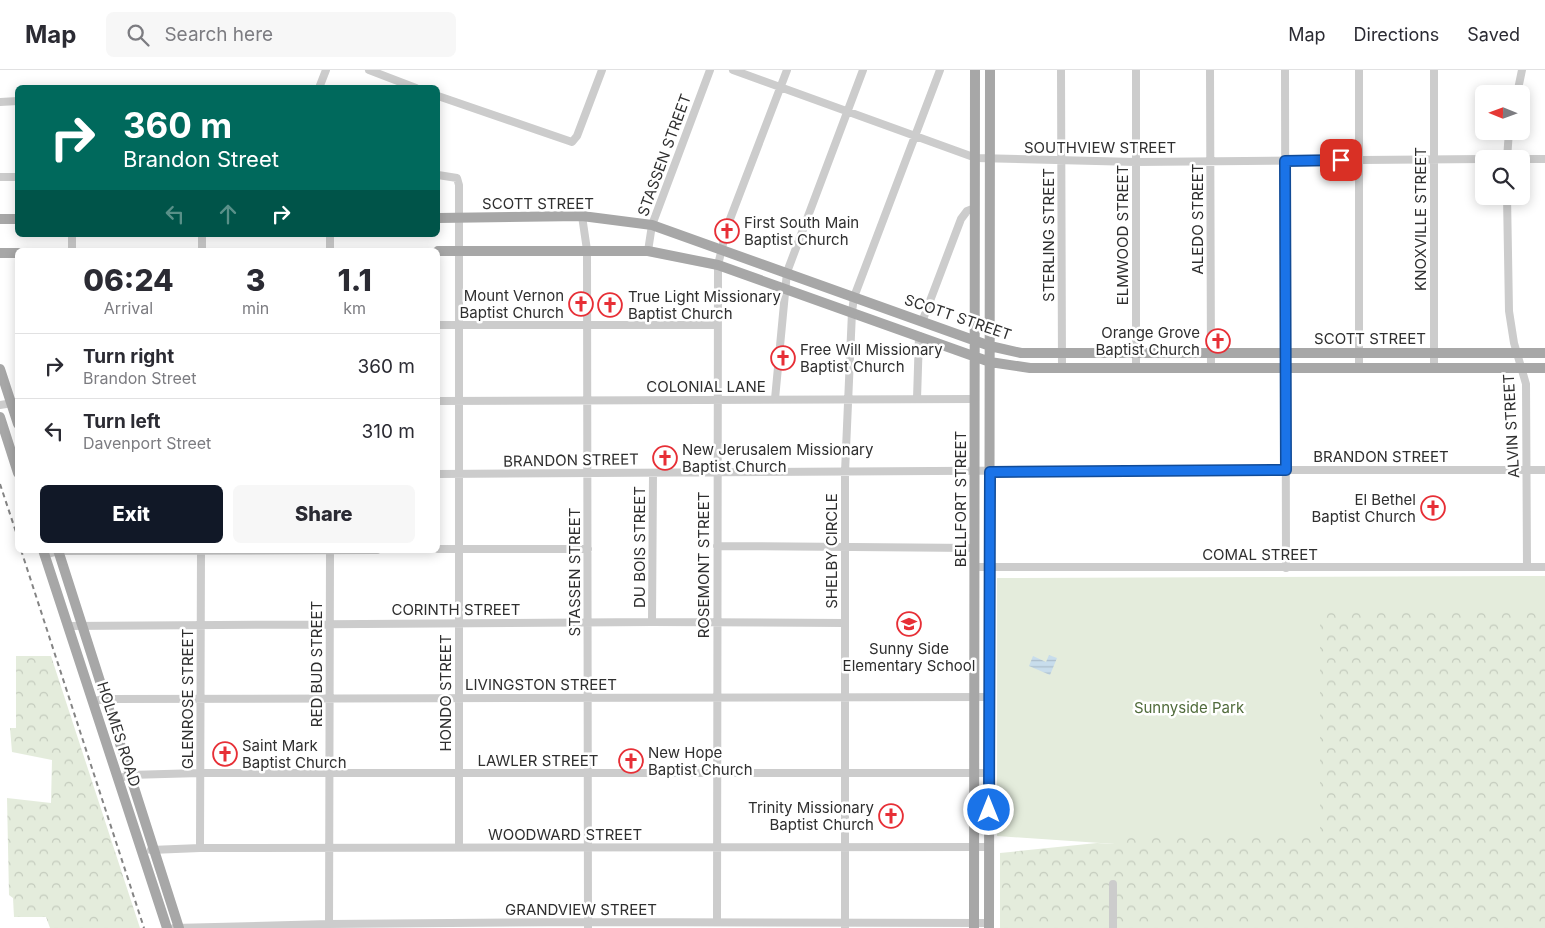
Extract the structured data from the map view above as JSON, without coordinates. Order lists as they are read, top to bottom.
{
  "streets": {
    "main road": ["SCOTT STREET", "BELLFORT STREET", "HOLMES ROAD"],
    "street": [
      "SOUTHVIEW STREET",
      "STASSEN STREET",
      "ALEDO STREET",
      "KNOXVILLE STREET",
      "STERLING STREET",
      "ELMWOOD STREET",
      "COLONIAL LANE",
      "ALVIN STREET",
      "BRANDON STREET",
      "DU BOIS STREET",
      "SHELBY CIRCLE",
      "COMAL STREET",
      "ROSEMONT STREET",
      "CORINTH STREET",
      "RED BUD STREET",
      "LIVINGSTON STREET",
      "HONDO STREET",
      "GLENROSE STREET",
      "LAWLER STREET",
      "WOODWARD STREET",
      "GRANDVIEW STREET"
    ]
  },
  "crossings": [
    ["SOUTHVIEW STREET", "ALEDO STREET"],
    ["SOUTHVIEW STREET", "KNOXVILLE STREET"],
    ["SOUTHVIEW STREET", "STERLING STREET"],
    ["SOUTHVIEW STREET", "ELMWOOD STREET"],
    ["SOUTHVIEW STREET", "BELLFORT STREET"],
    ["SOUTHVIEW STREET", "SHELBY CIRCLE"],
    ["SOUTHVIEW STREET", "ROSEMONT STREET"],
    ["STASSEN STREET", "SCOTT STREET"],
    ["STASSEN STREET", "COLONIAL LANE"],
    ["STASSEN STREET", "BRANDON STREET"],
    ["STASSEN STREET", "CORINTH STREET"],
    ["STASSEN STREET", "LIVINGSTON STREET"],
    ["STASSEN STREET", "LAWLER STREET"],
    ["STASSEN STREET", "WOODWARD STREET"],
    ["STASSEN STREET", "GRANDVIEW STREET"],
    ["SCOTT STREET", "ALEDO STREET"],
    ["SCOTT STREET", "KNOXVILLE STREET"],
    ["SCOTT STREET", "STERLING STREET"],
    ["SCOTT STREET", "ELMWOOD STREET"],
    ["SCOTT STREET", "ALVIN STREET"],
    ["SCOTT STREET", "BELLFORT STREET"],
    ["SCOTT STREET", "SHELBY CIRCLE"],
    ["SCOTT STREET", "ROSEMONT STREET"],
    ["SCOTT STREET", "HONDO STREET"],
    ["COLONIAL LANE", "BELLFORT STREET"],
    ["COLONIAL LANE", "SHELBY CIRCLE"],
    ["COLONIAL LANE", "ROSEMONT STREET"],
    ["COLONIAL LANE", "HONDO STREET"],
    ["ALVIN STREET", "BRANDON STREET"],
    ["ALVIN STREET", "COMAL STREET"],
    ["BRANDON STREET", "BELLFORT STREET"],
    ["BRANDON STREET", "DU BOIS STREET"],
    ["BRANDON STREET", "SHELBY CIRCLE"],
    ["BRANDON STREET", "ROSEMONT STREET"],
    ["BRANDON STREET", "HONDO STREET"],
    ["BELLFORT STREET", "COMAL STREET"],
    ["BELLFORT STREET", "LIVINGSTON STREET"],
    ["BELLFORT STREET", "LAWLER STREET"],
    ["BELLFORT STREET", "WOODWARD STREET"],
    ["BELLFORT STREET", "GRANDVIEW STREET"],
    ["DU BOIS STREET", "CORINTH STREET"],
    ["SHELBY CIRCLE", "CORINTH STREET"],
    ["SHELBY CIRCLE", "LIVINGSTON STREET"],
    ["SHELBY CIRCLE", "LAWLER STREET"],
    ["SHELBY CIRCLE", "WOODWARD STREET"],
    ["SHELBY CIRCLE", "GRANDVIEW STREET"],
    ["ROSEMONT STREET", "CORINTH STREET"],
    ["ROSEMONT STREET", "LIVINGSTON STREET"],
    ["ROSEMONT STREET", "LAWLER STREET"],
    ["ROSEMONT STREET", "WOODWARD STREET"],
    ["ROSEMONT STREET", "GRANDVIEW STREET"],
    ["CORINTH STREET", "RED BUD STREET"],
    ["CORINTH STREET", "HONDO STREET"],
    ["CORINTH STREET", "GLENROSE STREET"],
    ["CORINTH STREET", "HOLMES ROAD"],
    ["RED BUD STREET", "LIVINGSTON STREET"],
    ["RED BUD STREET", "LAWLER STREET"],
    ["RED BUD STREET", "WOODWARD STREET"],
    ["RED BUD STREET", "GRANDVIEW STREET"],
    ["LIVINGSTON STREET", "HONDO STREET"],
    ["LIVINGSTON STREET", "GLENROSE STREET"],
    ["LIVINGSTON STREET", "HOLMES ROAD"],
    ["HONDO STREET", "LAWLER STREET"],
    ["HONDO STREET", "WOODWARD STREET"],
    ["GLENROSE STREET", "LAWLER STREET"],
    ["GLENROSE STREET", "WOODWARD STREET"],
    ["HOLMES ROAD", "LAWLER STREET"],
    ["HOLMES ROAD", "WOODWARD STREET"],
    ["HOLMES ROAD", "GRANDVIEW STREET"]
  ],
  "parks": ["Sunnyside Park"],
  "places": {
    "church": [
      "First South Main Baptist Church",
      "Mount Vernon Baptist Church",
      "True Light Missionary Baptist Church",
      "Orange Grove Baptist Church",
      "Free Will Missionary Baptist Church",
      "New Jerusalem Missionary Baptist Church",
      "El Bethel Baptist Church",
      "Saint Mark Baptist Church",
      "New Hope Baptist Church",
      "Trinity Missionary Baptist Church"
    ],
    "school or university": ["Sunny Side Elementary School"]
  },
  "north": "left",
  "page": {
    "header": "Map",
    "search": "Search here",
    "nav": ["Map", "Directions", "Saved"],
    "turn": ["360 m", "Brandon Street"],
    "eta": [
      "06:24",
      "Arrival",
      "3",
      "min",
      "1.1",
      "km"
    ],
    "list": [
      {
        "name": "Turn right",
        "note": "Brandon Street",
        "value": "360 m"
      },
      {
        "name": "Turn left",
        "note": "Davenport Street",
        "value": "310 m"
      }
    ],
    "buttons": ["Exit", "Share"]
  }
}
